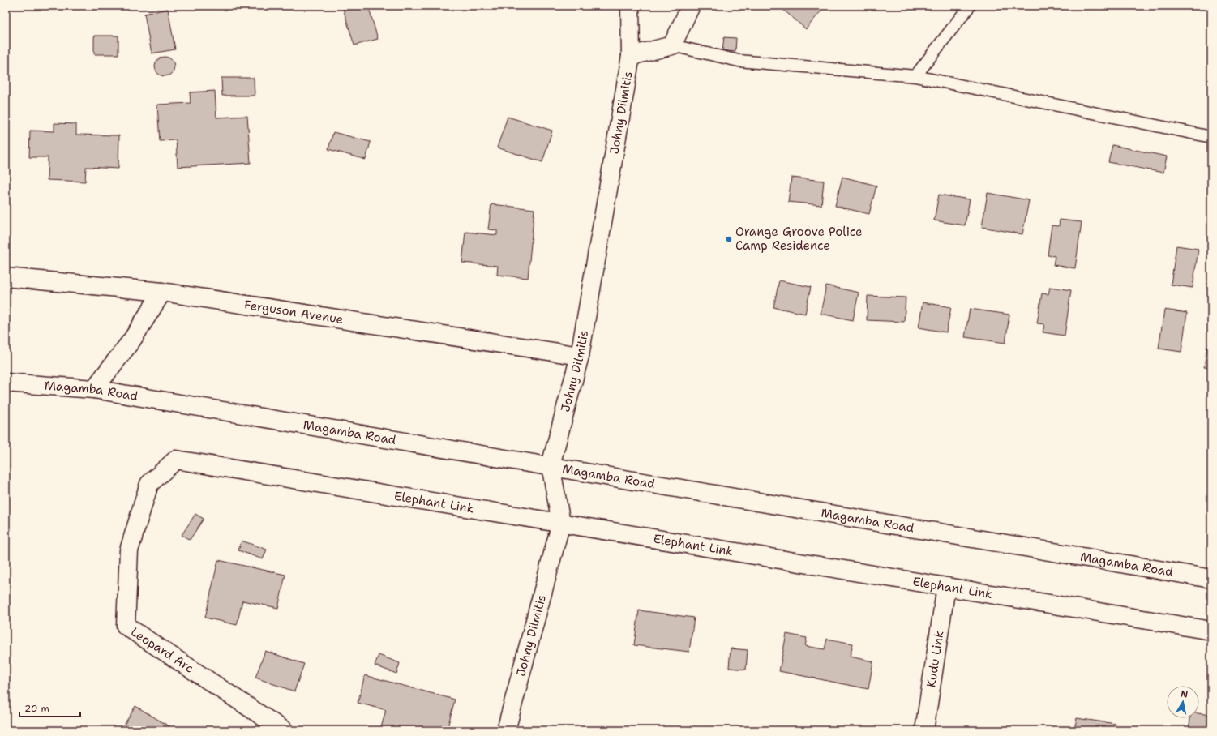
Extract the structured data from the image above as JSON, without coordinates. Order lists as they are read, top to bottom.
{
  "streets": {
    "main road": [
      "Johny Dilmitis",
      "Ferguson Avenue",
      "Magamba Road",
      "Elephant Link",
      "Leopard Arc",
      "Kudu Link"
    ]
  },
  "crossings": [
    ["Johny Dilmitis", "Ferguson Avenue"],
    ["Johny Dilmitis", "Magamba Road"],
    ["Johny Dilmitis", "Elephant Link"],
    ["Elephant Link", "Leopard Arc"],
    ["Elephant Link", "Kudu Link"]
  ],
  "places": ["Orange Groove Police Camp Residence"],
  "scale_bar": "20 m",
  "north": "top"
}
